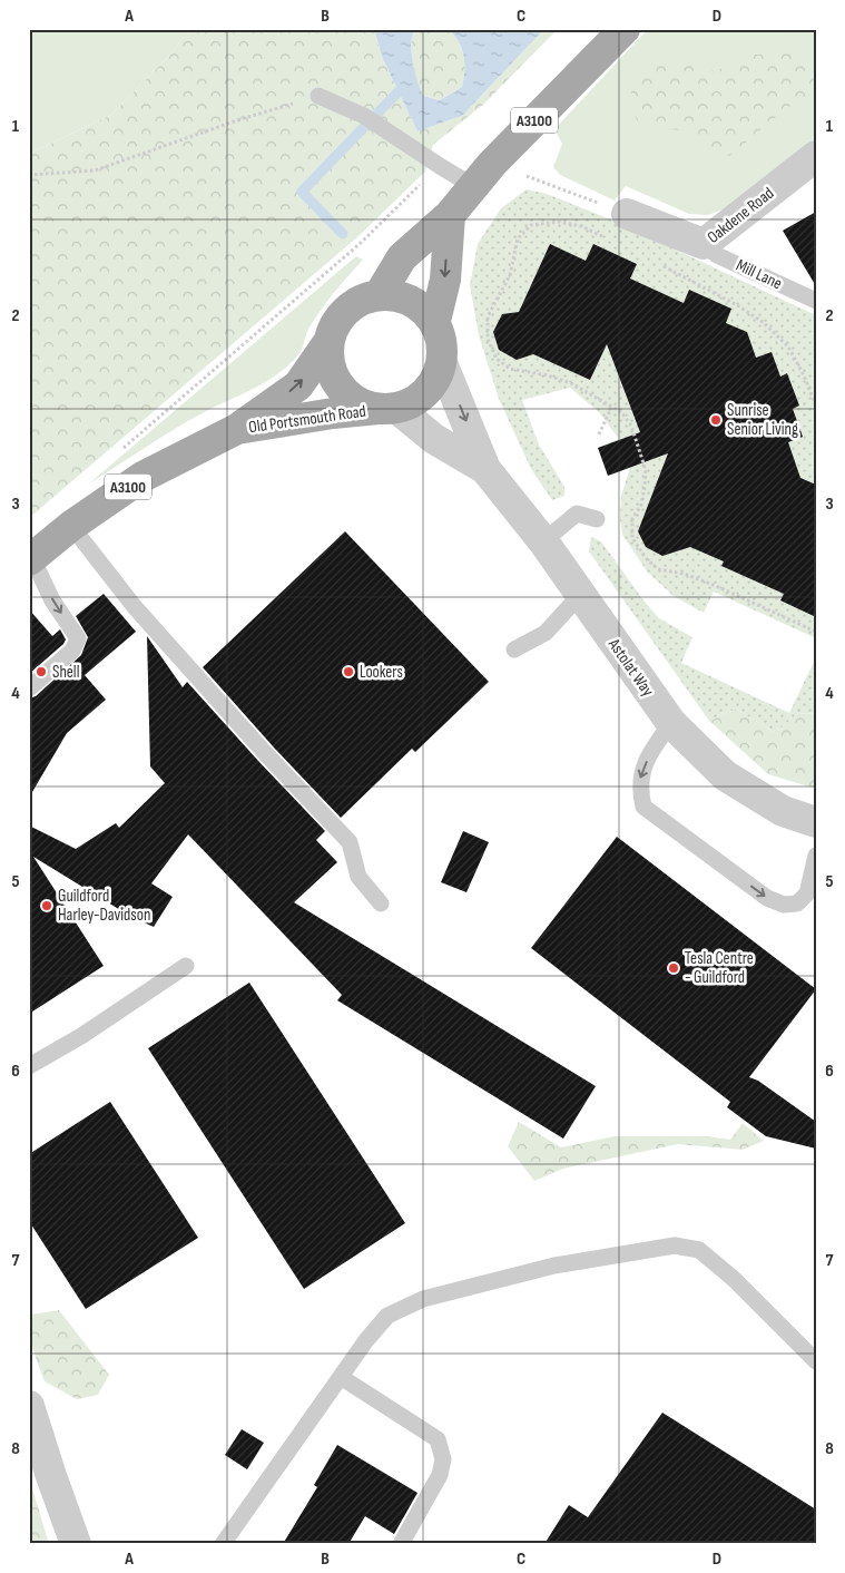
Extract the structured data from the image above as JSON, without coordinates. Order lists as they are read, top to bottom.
{
  "streets": {
    "main road": ["A3100", "Old Portsmouth Road"],
    "street": ["Oakdene Road", "Astolat Way"],
    "lane": ["Mill Lane"]
  },
  "crossings": [
    ["A3100", "Old Portsmouth Road"],
    ["A3100", "Astolat Way"],
    ["Oakdene Road", "Mill Lane"],
    ["Old Portsmouth Road", "Astolat Way"]
  ],
  "places": [
    "Sunrise Senior Living",
    "Shell",
    "Lookers",
    "Guildford Harley-Davidson",
    "Tesla Centre - Guildford"
  ],
  "grid": {
    "columns": [
      "A",
      "B",
      "C",
      "D"
    ],
    "rows": [
      "1",
      "2",
      "3",
      "4",
      "5",
      "6",
      "7",
      "8"
    ]
  }
}
